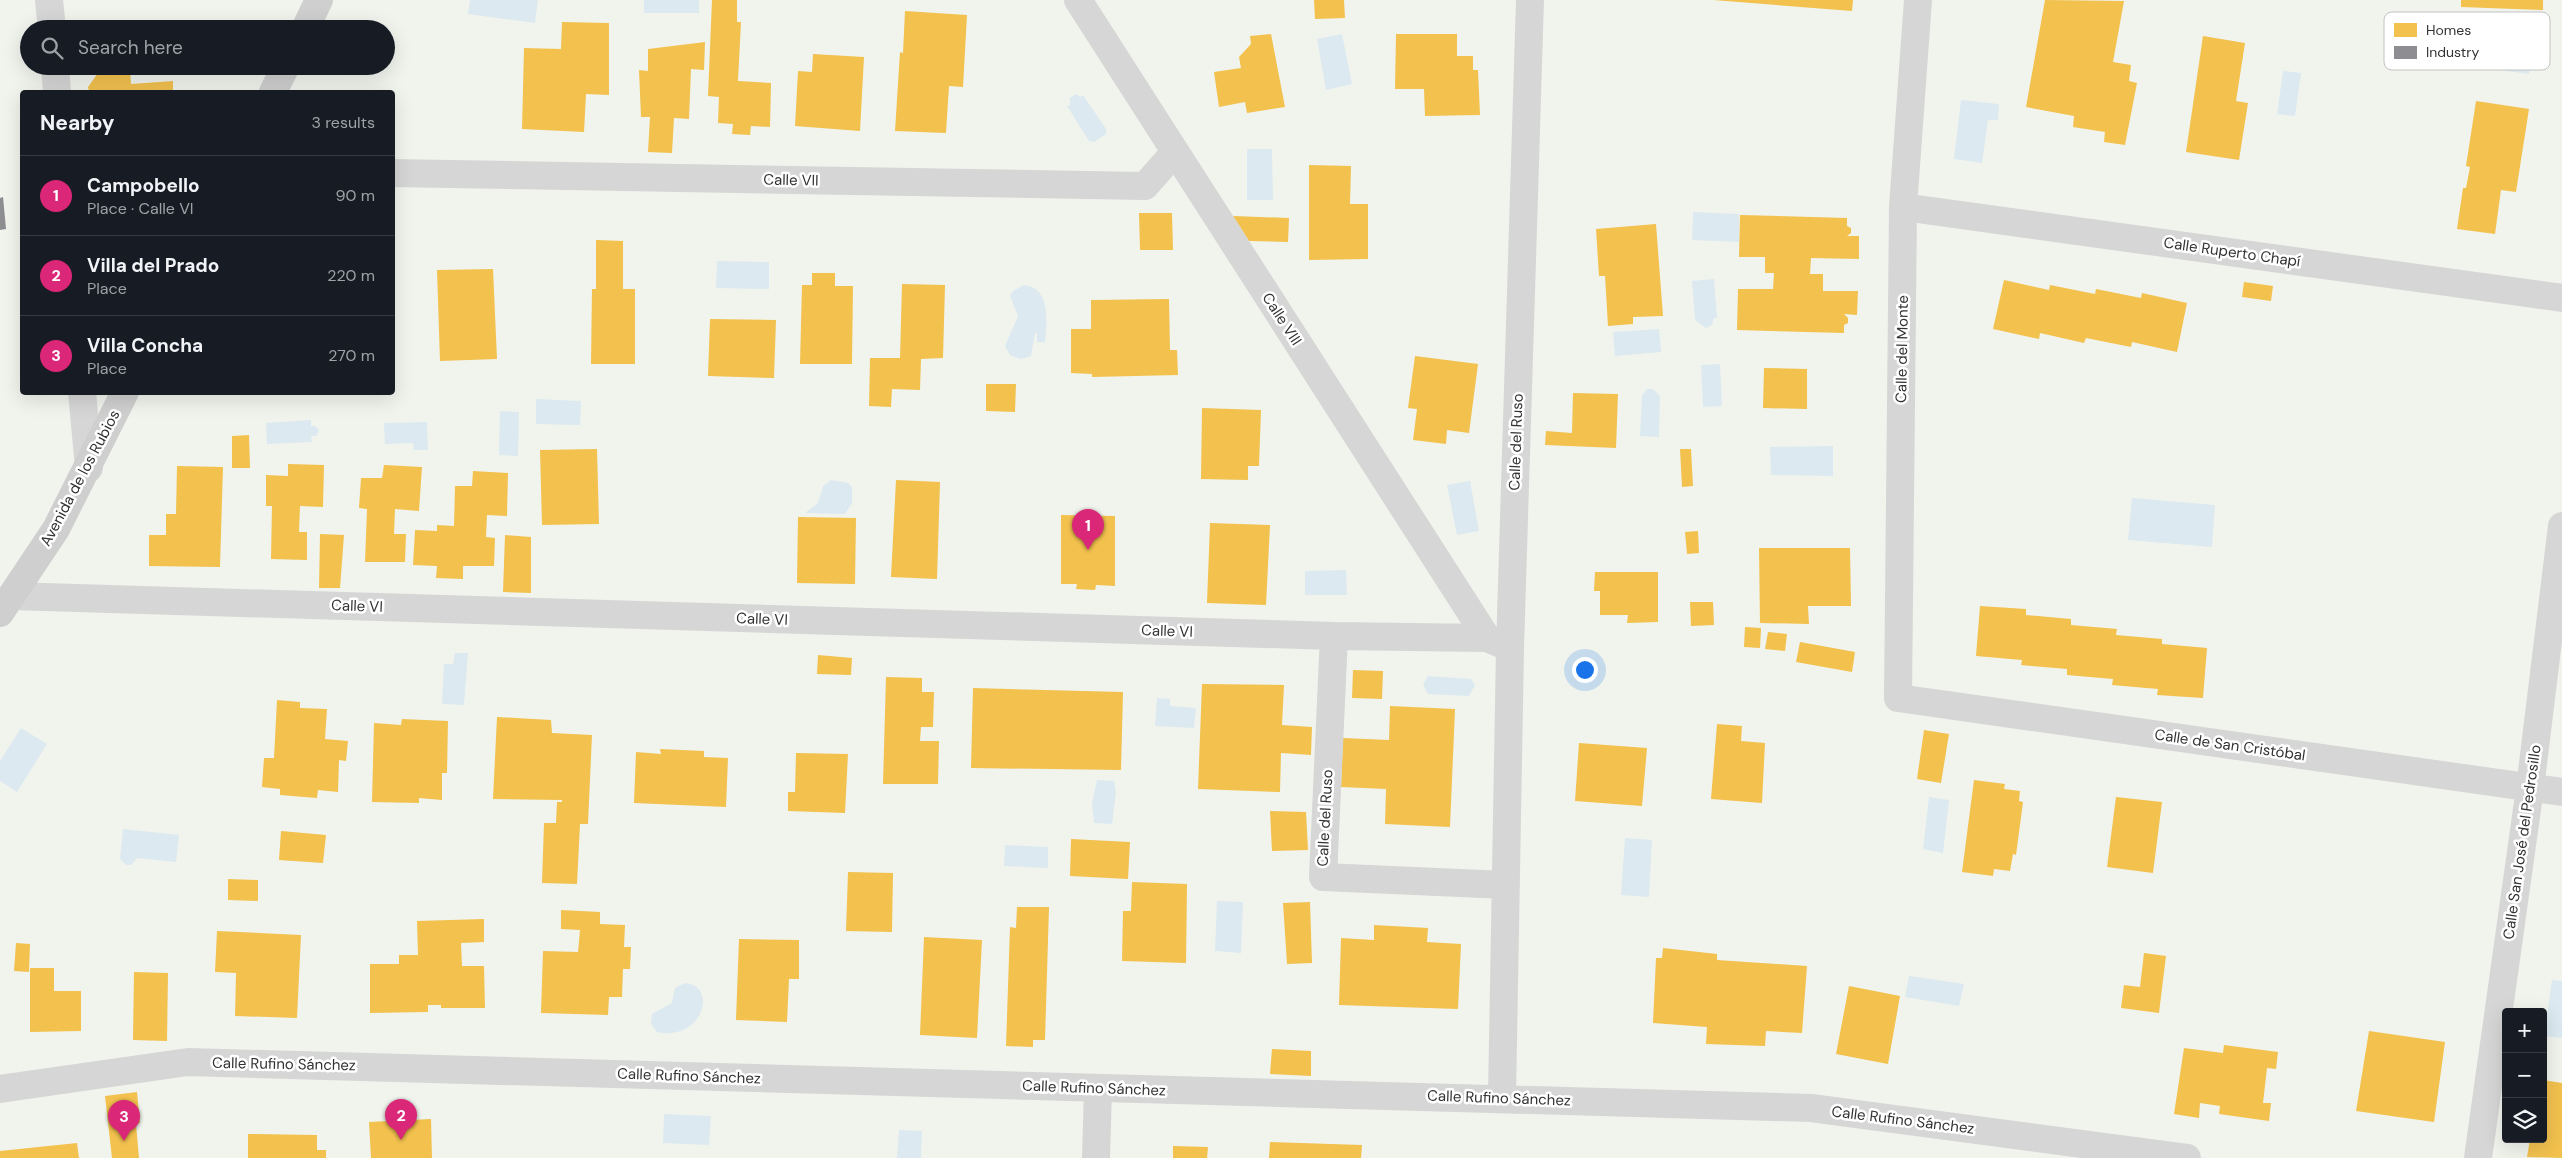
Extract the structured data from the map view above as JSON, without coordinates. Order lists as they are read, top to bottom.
{
  "streets": {
    "street": [
      "Calle VII",
      "Calle Ruperto Chapí",
      "Calle VIII",
      "Calle del Monte",
      "Calle del Ruso",
      "Avenida de los Rubios",
      "Calle VI",
      "Calle de San Cristóbal",
      "Calle San José del Pedrosillo",
      "Calle Rufino Sánchez"
    ]
  },
  "crossings": [
    ["Calle VII", "Calle VIII"],
    ["Calle Ruperto Chapí", "Calle del Monte"],
    ["Calle VIII", "Calle del Ruso"],
    ["Calle VIII", "Calle VI"],
    ["Calle del Monte", "Calle de San Cristóbal"],
    ["Calle del Ruso", "Calle VI"],
    ["Calle del Ruso", "Calle Rufino Sánchez"],
    ["Avenida de los Rubios", "Calle VI"],
    ["Calle de San Cristóbal", "Calle San José del Pedrosillo"]
  ],
  "legend": ["Homes", "Industry"],
  "page": {
    "search": "Search here",
    "heading": ["Nearby", "3 results"],
    "list": [
      {
        "mark": "1",
        "name": "Campobello",
        "note": "Place · Calle VI",
        "value": "90 m"
      },
      {
        "mark": "2",
        "name": "Villa del Prado",
        "note": "Place",
        "value": "220 m"
      },
      {
        "mark": "3",
        "name": "Villa Concha",
        "note": "Place",
        "value": "270 m"
      }
    ],
    "pins": ["1", "2", "3"],
    "map_buttons": ["+", "−"]
  }
}
